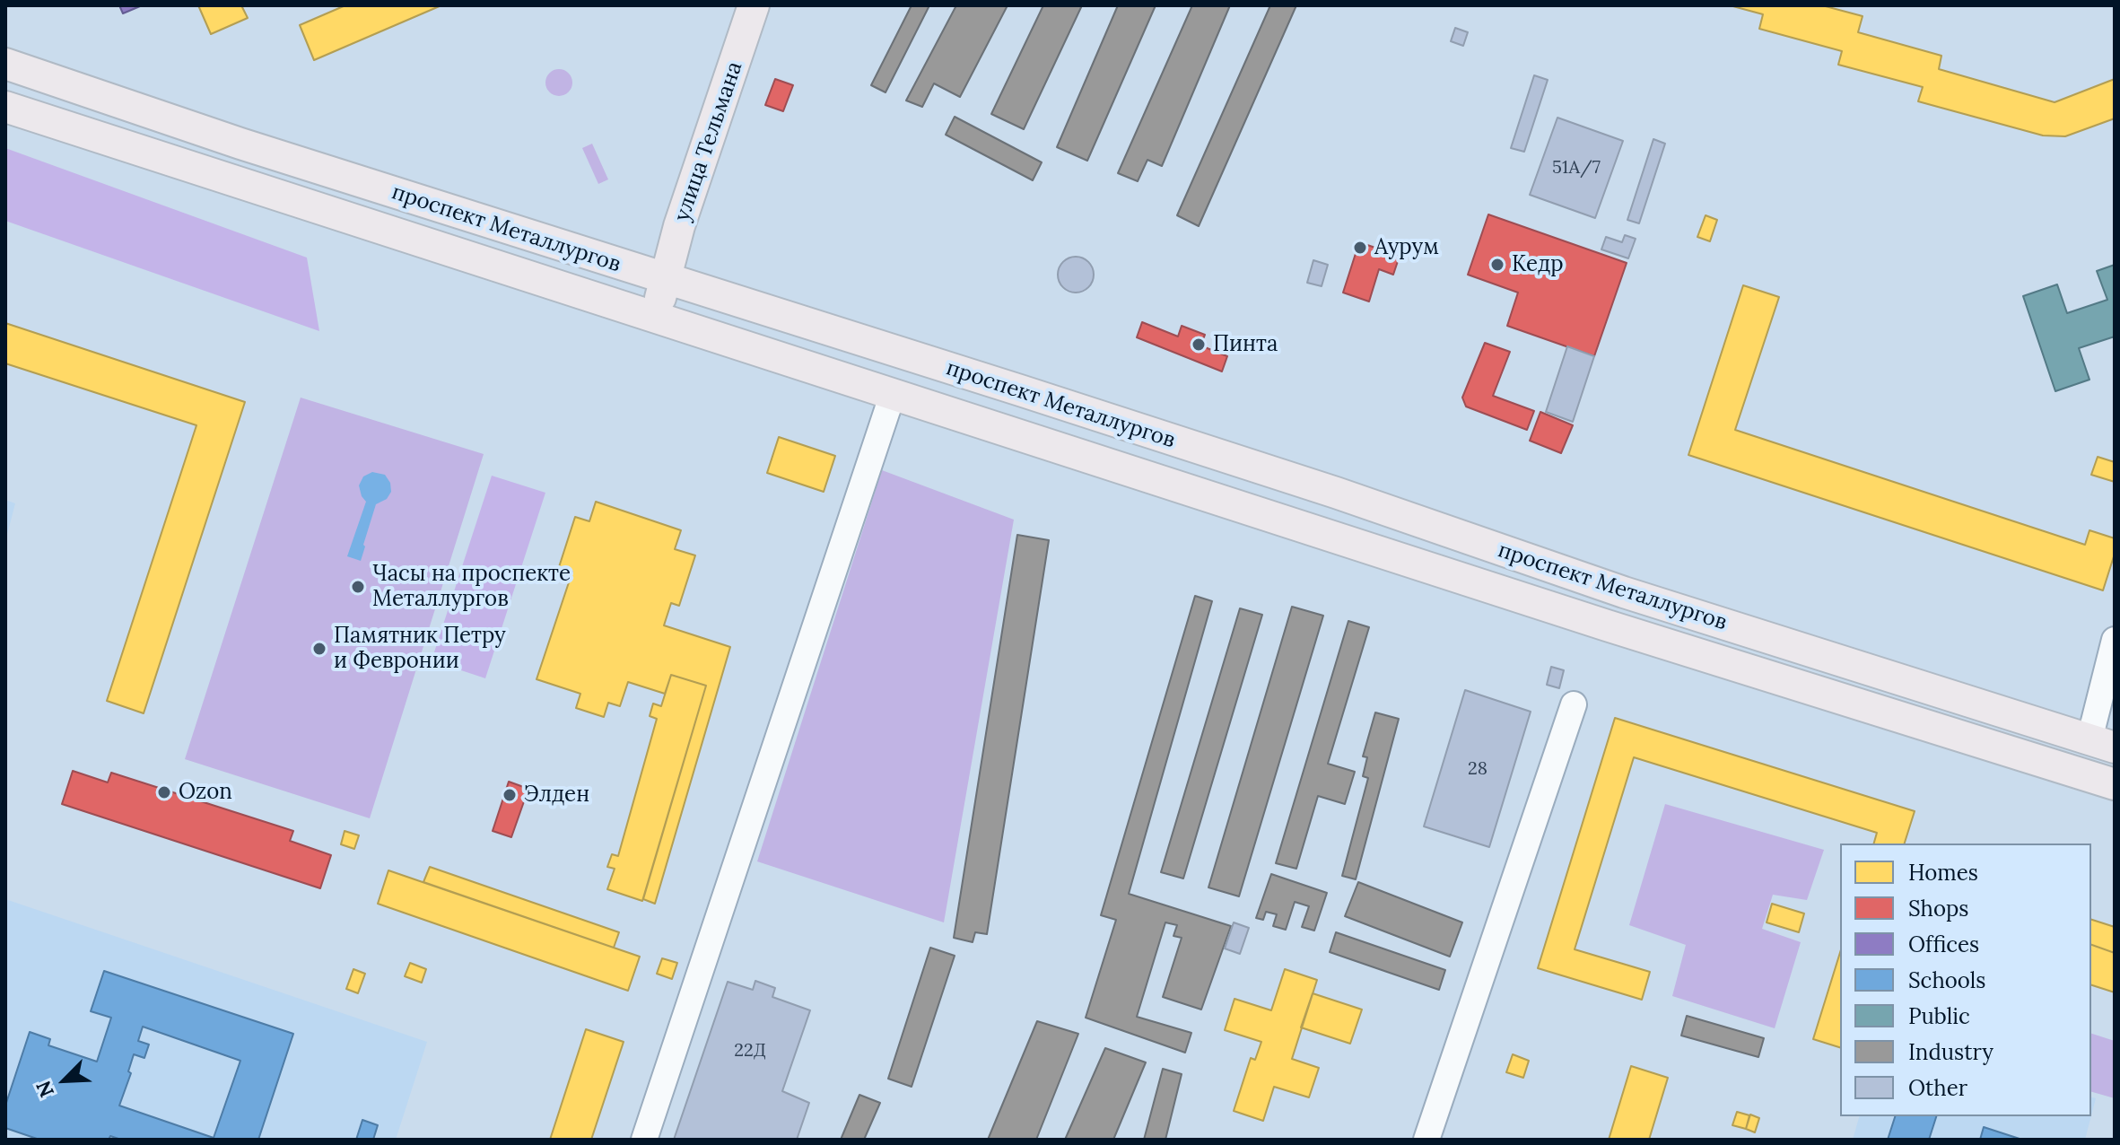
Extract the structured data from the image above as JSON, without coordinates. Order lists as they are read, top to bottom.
{
  "streets": {
    "main road": ["улица Тельмана", "проспект Металлургов"]
  },
  "crossings": [
    ["улица Тельмана", "проспект Металлургов"]
  ],
  "places": [
    "Аурум",
    "Кедр",
    "Пинта",
    "Часы на проспекте Металлургов",
    "Памятник Петру и Февронии",
    "Ozon",
    "Элден"
  ],
  "house_numbers": ["51А/7", "28", "22Д"],
  "legend": [
    "Homes",
    "Shops",
    "Offices",
    "Schools",
    "Public",
    "Industry",
    "Other"
  ],
  "north": "bottom left"
}
